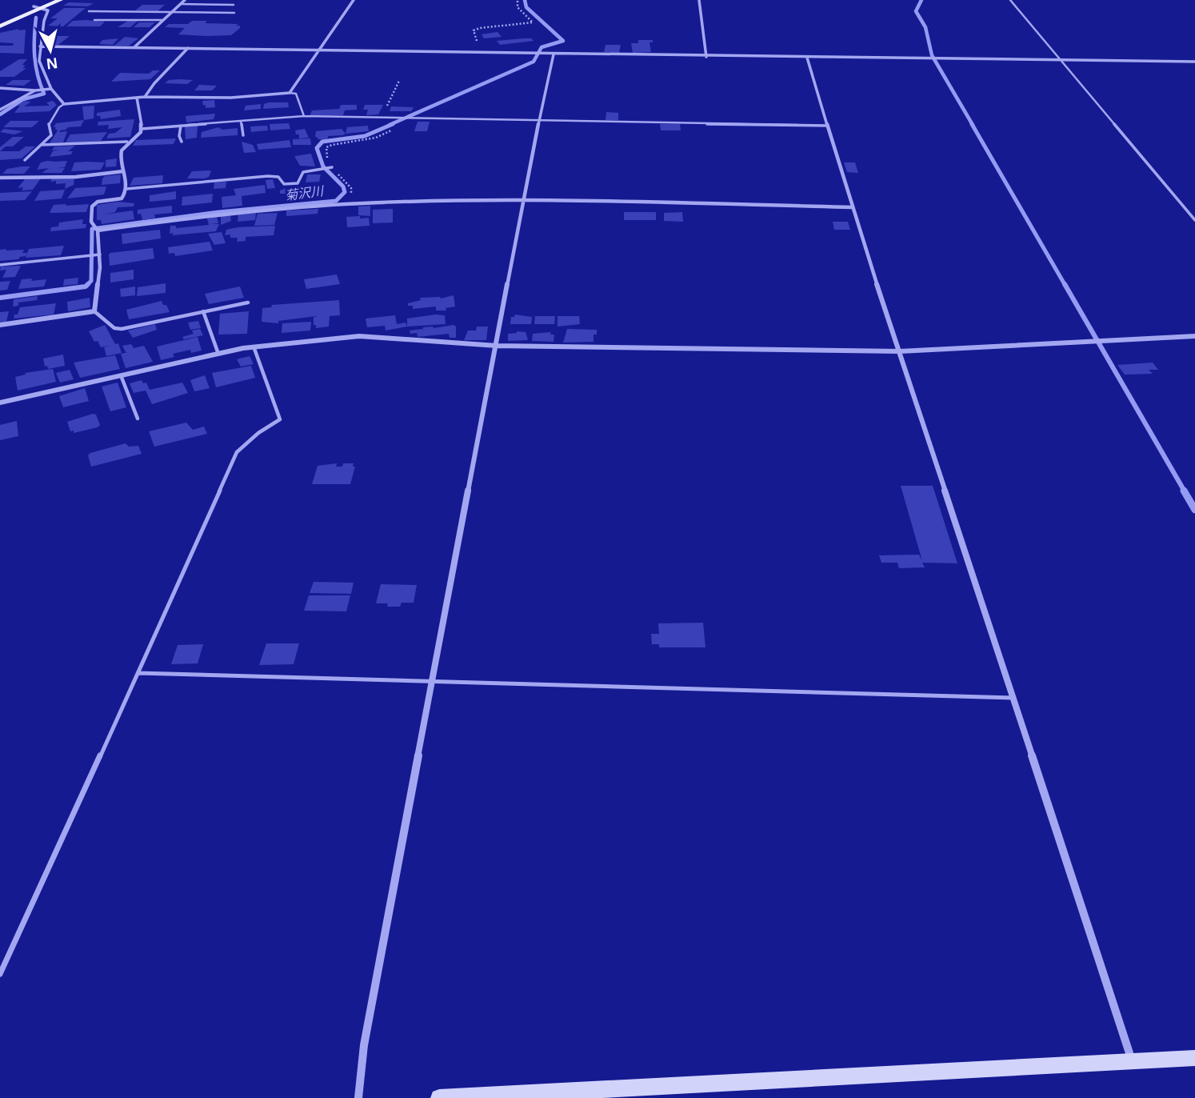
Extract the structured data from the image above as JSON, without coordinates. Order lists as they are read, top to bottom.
{
  "water": ["菊沢川"],
  "north": "bottom"
}
